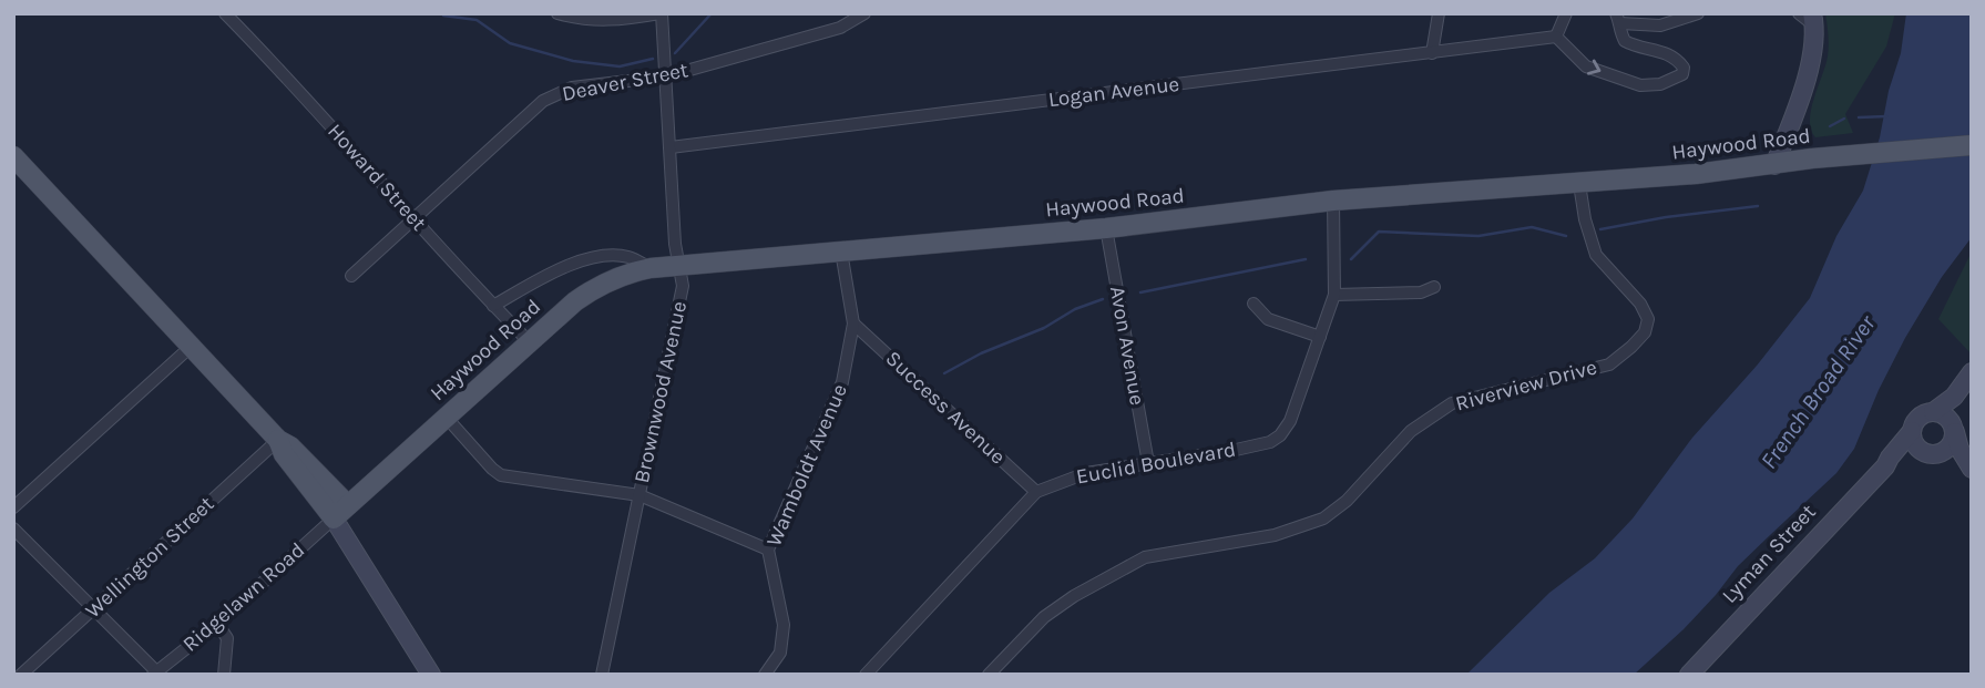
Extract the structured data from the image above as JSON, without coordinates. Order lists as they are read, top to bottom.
{
  "streets": {
    "main road": ["Haywood Road", "Lyman Street"],
    "street": [
      "Deaver Street",
      "Logan Avenue",
      "Howard Street",
      "Avon Avenue",
      "Riverview Drive",
      "Brownwood Avenue",
      "Success Avenue",
      "Euclid Boulevard",
      "Wamboldt Avenue",
      "Wellington Street",
      "Ridgelawn Road"
    ]
  },
  "crossings": [
    ["Deaver Street", "Howard Street"],
    ["Deaver Street", "Brownwood Avenue"],
    ["Logan Avenue", "Brownwood Avenue"],
    ["Haywood Road", "Howard Street"],
    ["Haywood Road", "Avon Avenue"],
    ["Haywood Road", "Riverview Drive"],
    ["Haywood Road", "Brownwood Avenue"],
    ["Haywood Road", "Euclid Boulevard"],
    ["Haywood Road", "Wamboldt Avenue"],
    ["Haywood Road", "Ridgelawn Road"],
    ["Avon Avenue", "Euclid Boulevard"],
    ["Success Avenue", "Euclid Boulevard"],
    ["Success Avenue", "Wamboldt Avenue"]
  ],
  "water": ["French Broad River"]
}
